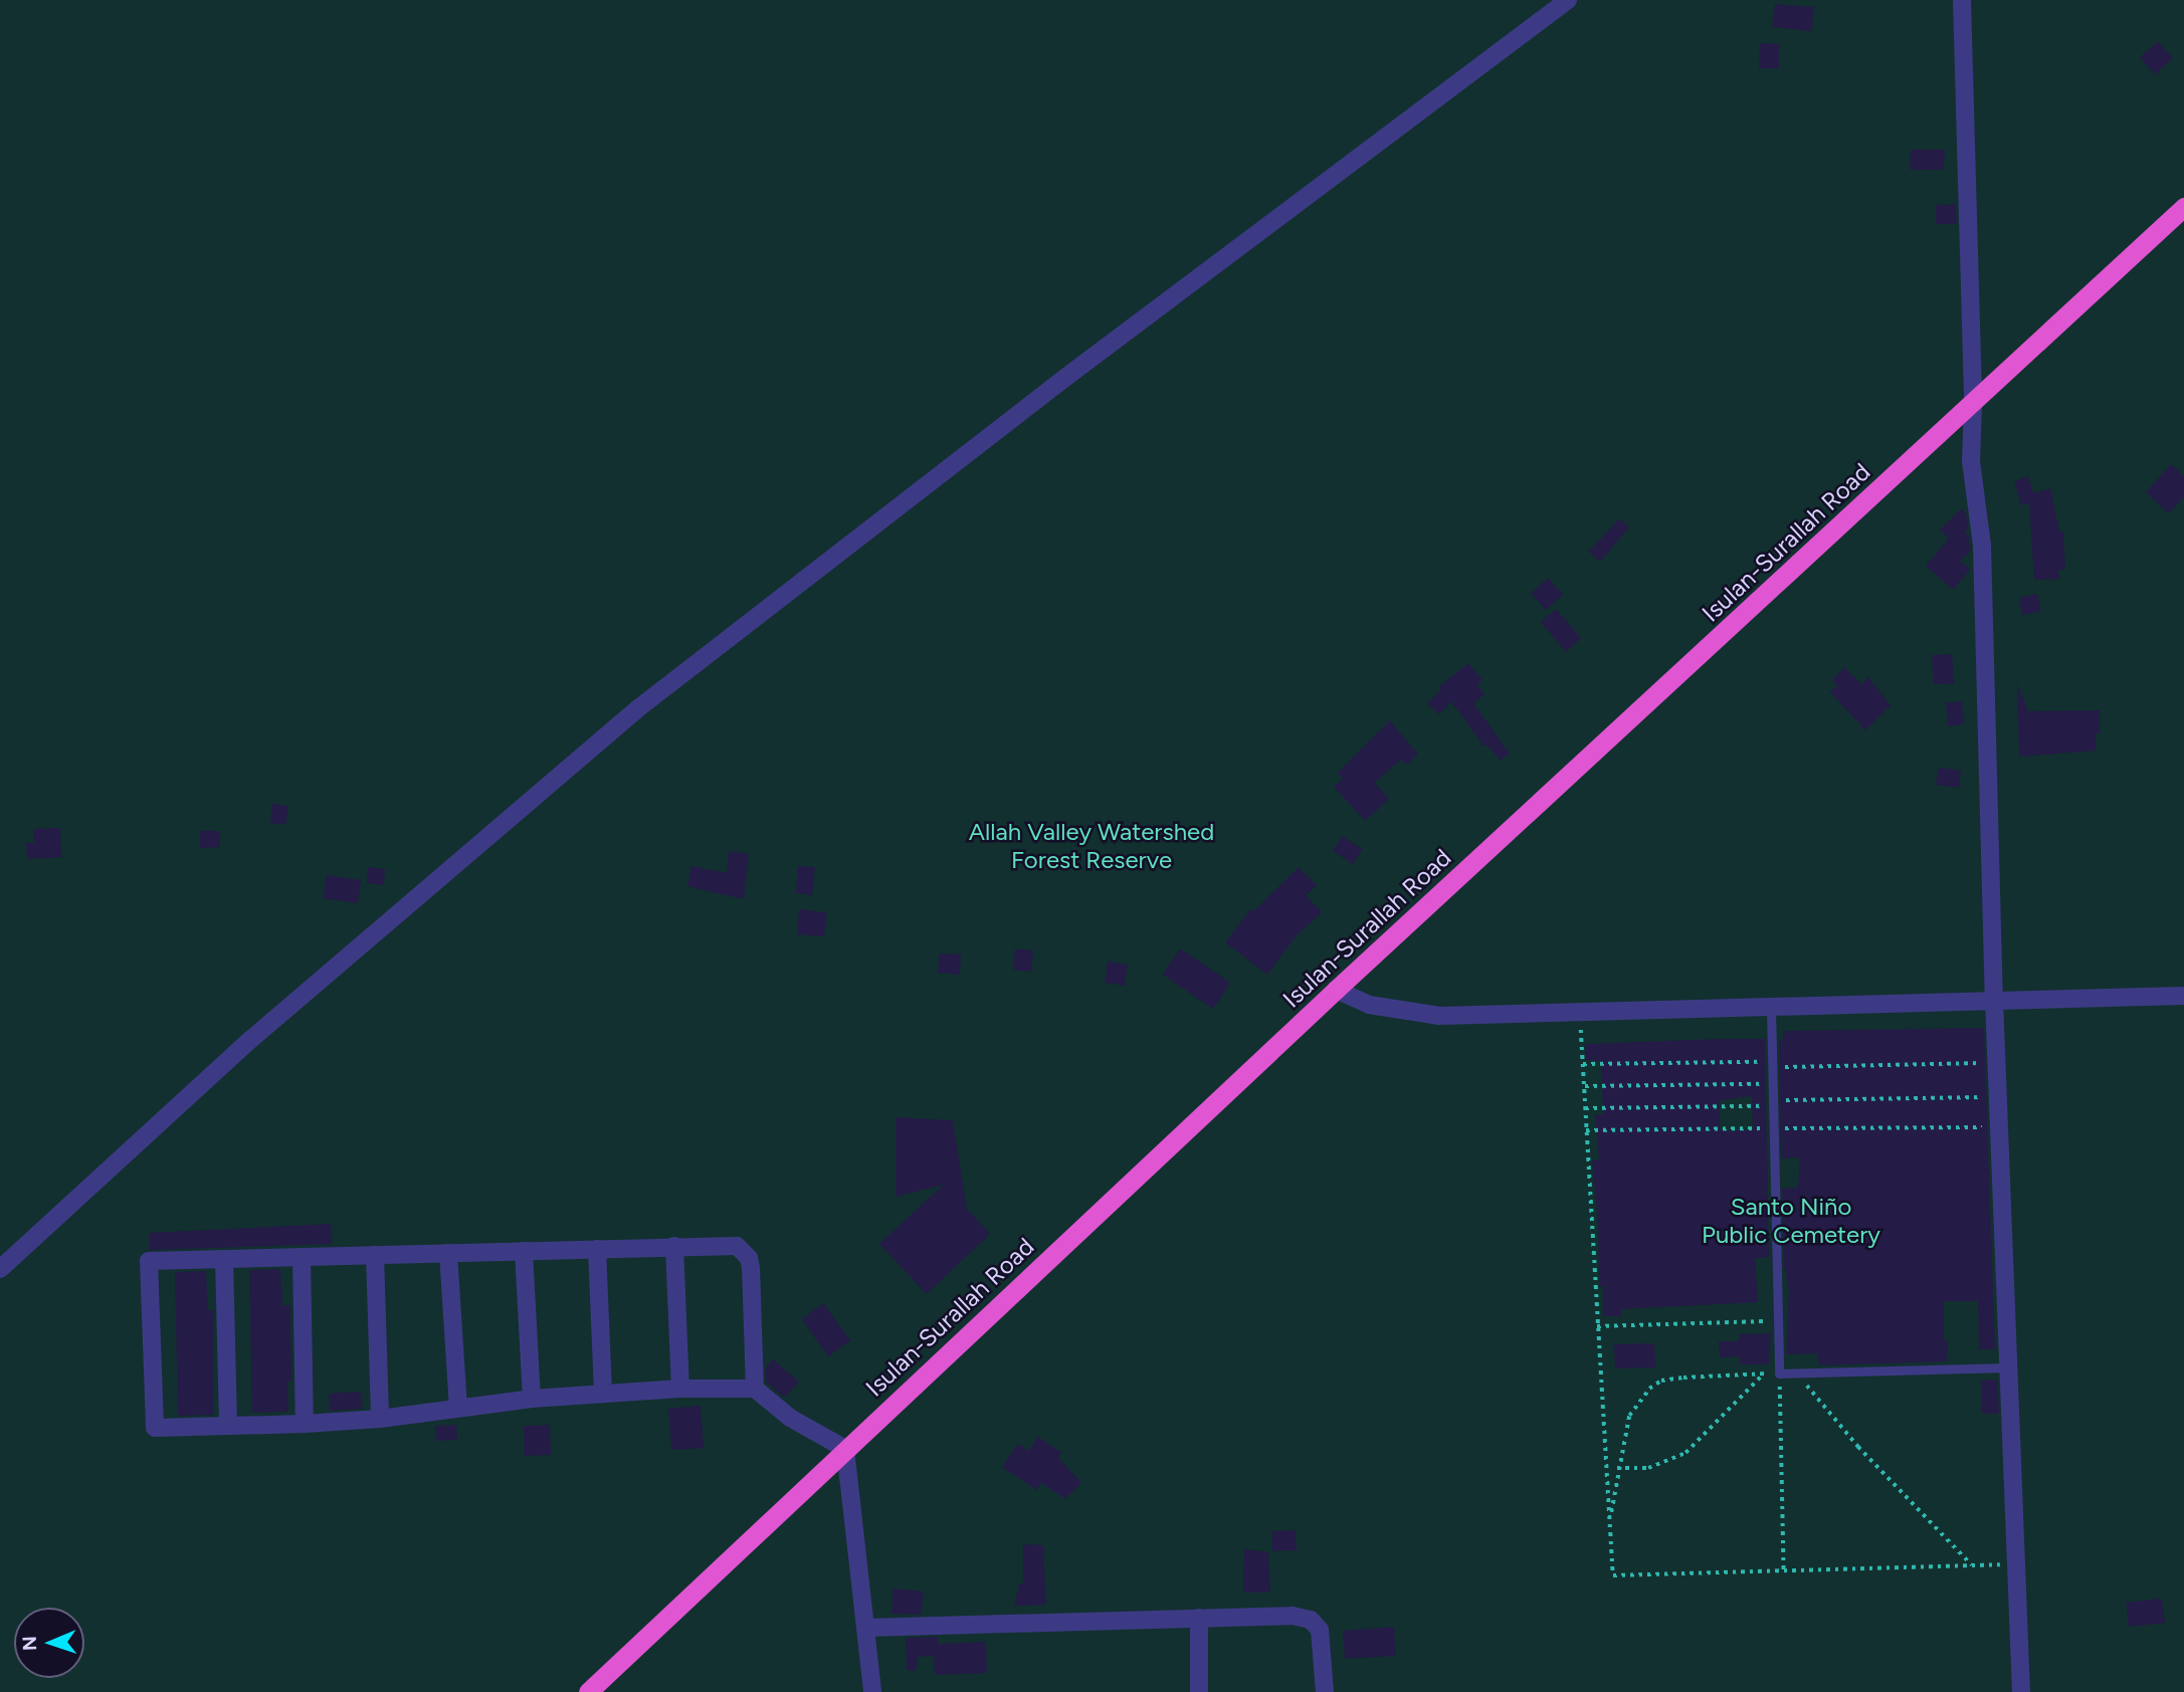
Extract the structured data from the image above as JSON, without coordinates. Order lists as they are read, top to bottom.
{
  "streets": {
    "highway": ["Isulan-Surallah Road"]
  },
  "parks": ["Allah Valley Watershed Forest Reserve", "Santo Niño Public Cemetery"],
  "north": "left"
}
